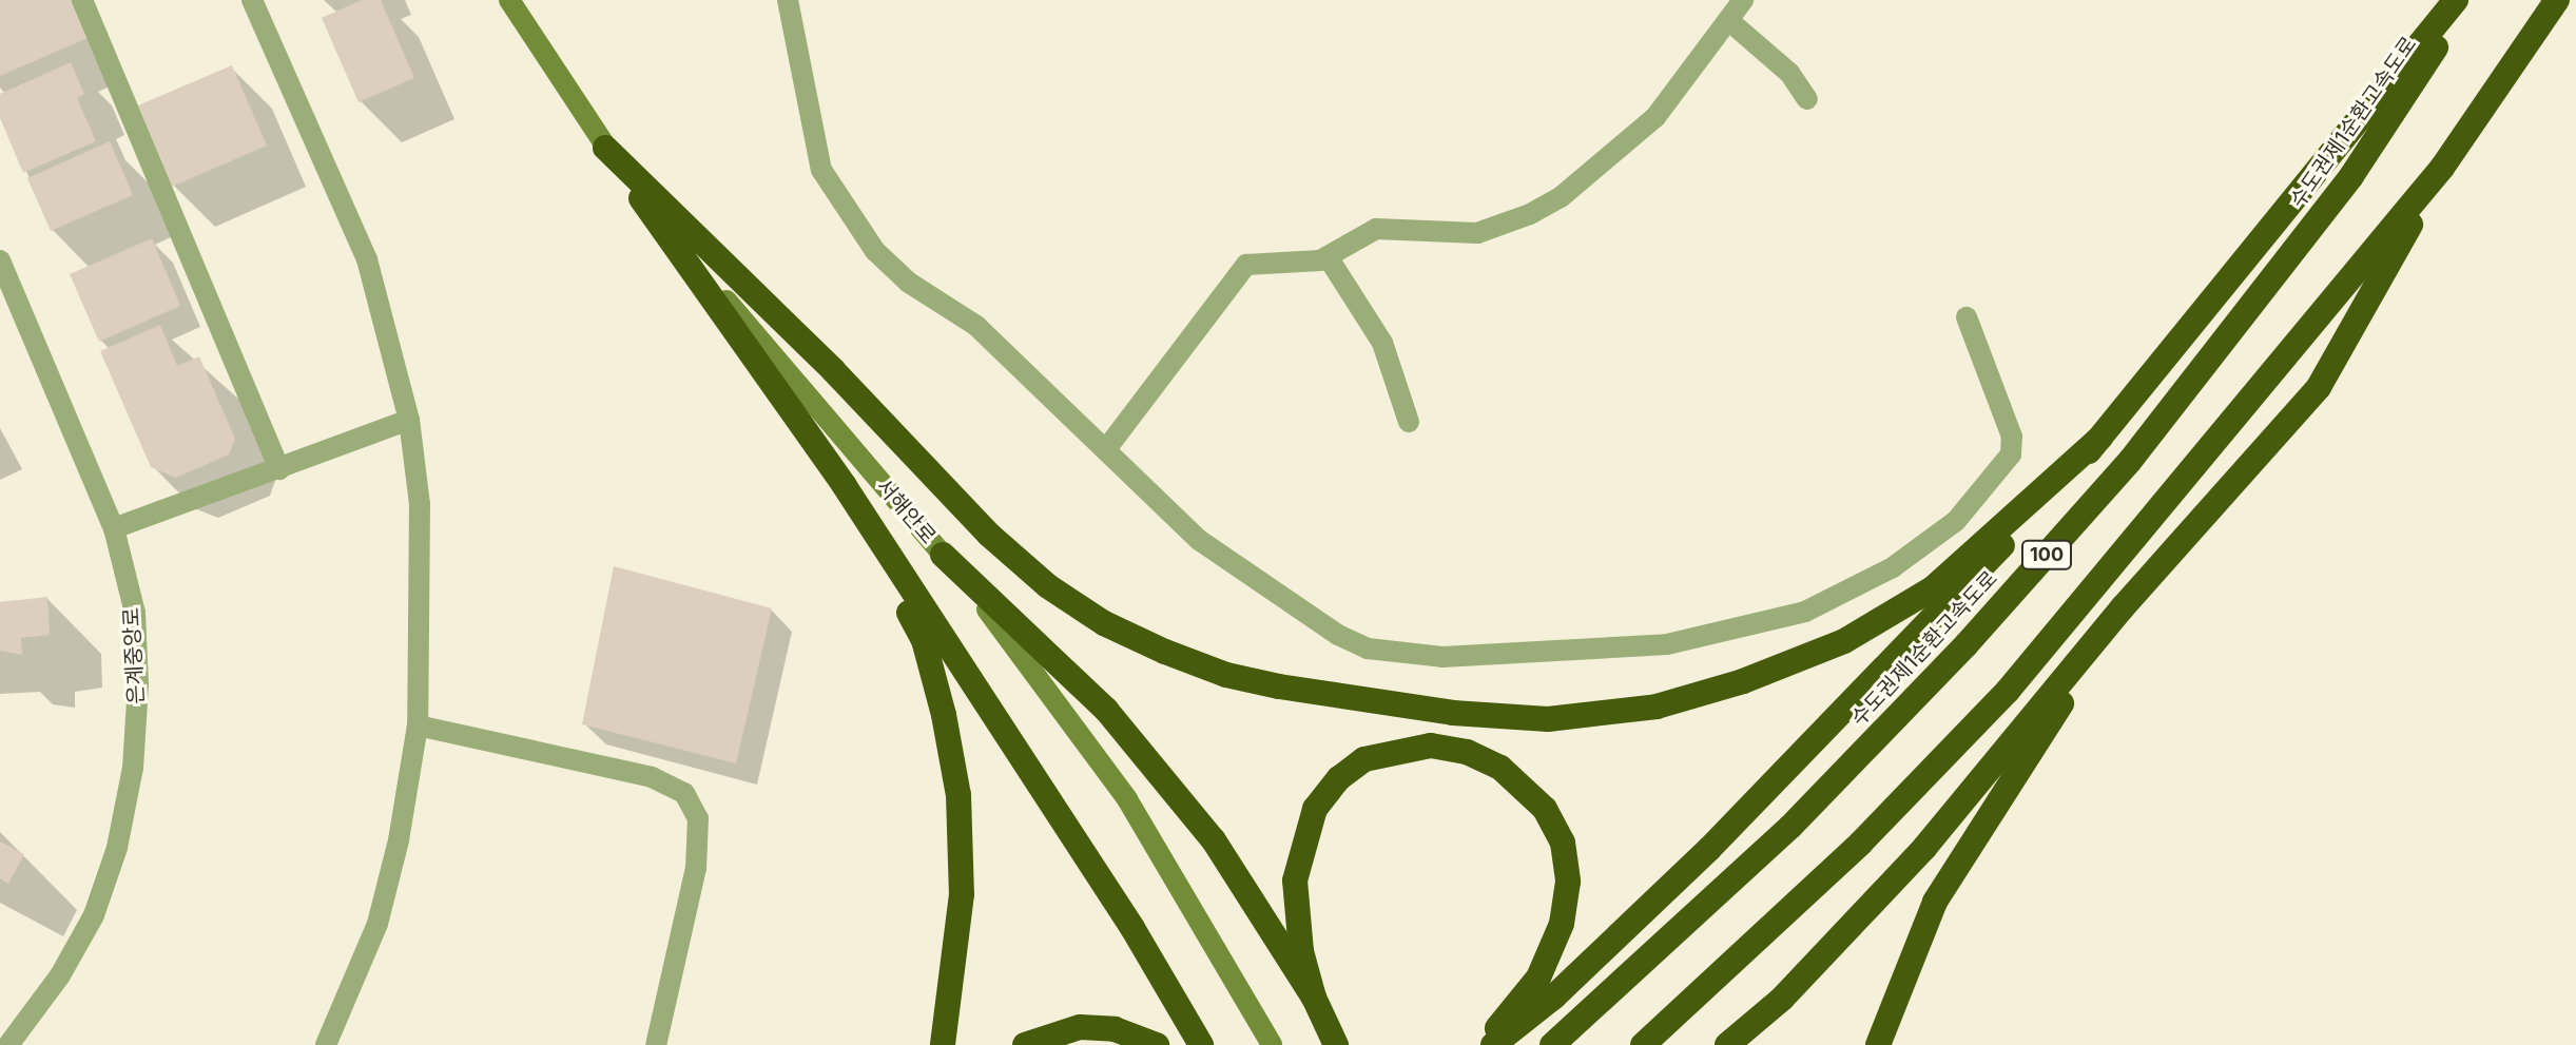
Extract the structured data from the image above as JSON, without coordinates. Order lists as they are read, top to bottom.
{
  "streets": {
    "highway": ["수도권제1순환고속도로", "100"],
    "main road": ["서해안로"],
    "street": ["은계중앙로"]
  }
}
